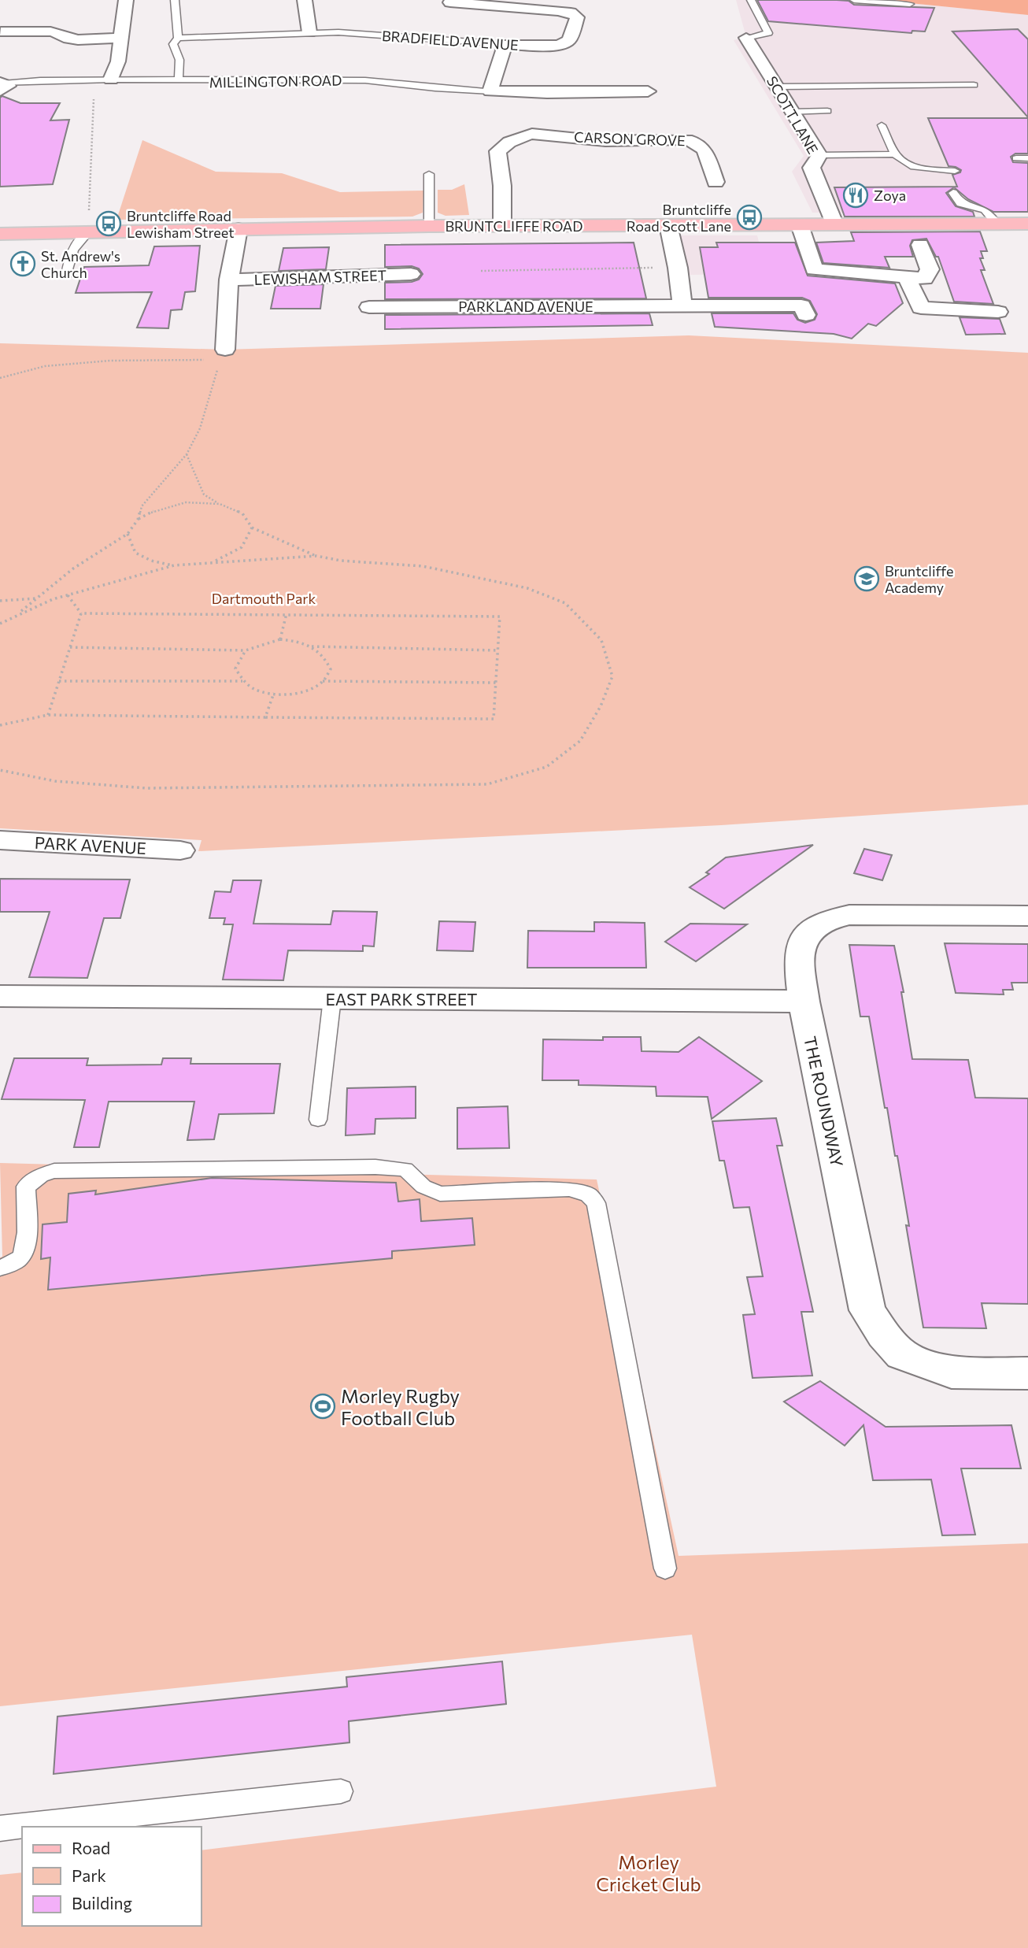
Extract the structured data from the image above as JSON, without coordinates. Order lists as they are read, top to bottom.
{
  "streets": {
    "main road": ["BRUNTCLIFFE ROAD"],
    "street": [
      "BRADFIELD AVENUE",
      "MILLINGTON ROAD",
      "SCOTT LANE",
      "CARSON GROVE",
      "LEWISHAM STREET",
      "PARKLAND AVENUE",
      "PARK AVENUE",
      "EAST PARK STREET",
      "THE ROUNDWAY"
    ]
  },
  "crossings": [
    ["MILLINGTON ROAD", "CARSON GROVE"],
    ["SCOTT LANE", "BRUNTCLIFFE ROAD"],
    ["BRUNTCLIFFE ROAD", "LEWISHAM STREET"],
    ["EAST PARK STREET", "THE ROUNDWAY"]
  ],
  "parks": ["Dartmouth Park", "Morley Cricket Club"],
  "places": {
    "restaurant": ["Zoya"],
    "bus stop": ["Bruntcliffe Road Scott Lane", "Bruntcliffe Road Lewisham Street"],
    "church": ["St. Andrew's Church"],
    "school or university": ["Bruntcliffe Academy"],
    "sports": ["Morley Rugby Football Club"]
  },
  "legend": ["Road", "Park", "Building"]
}
